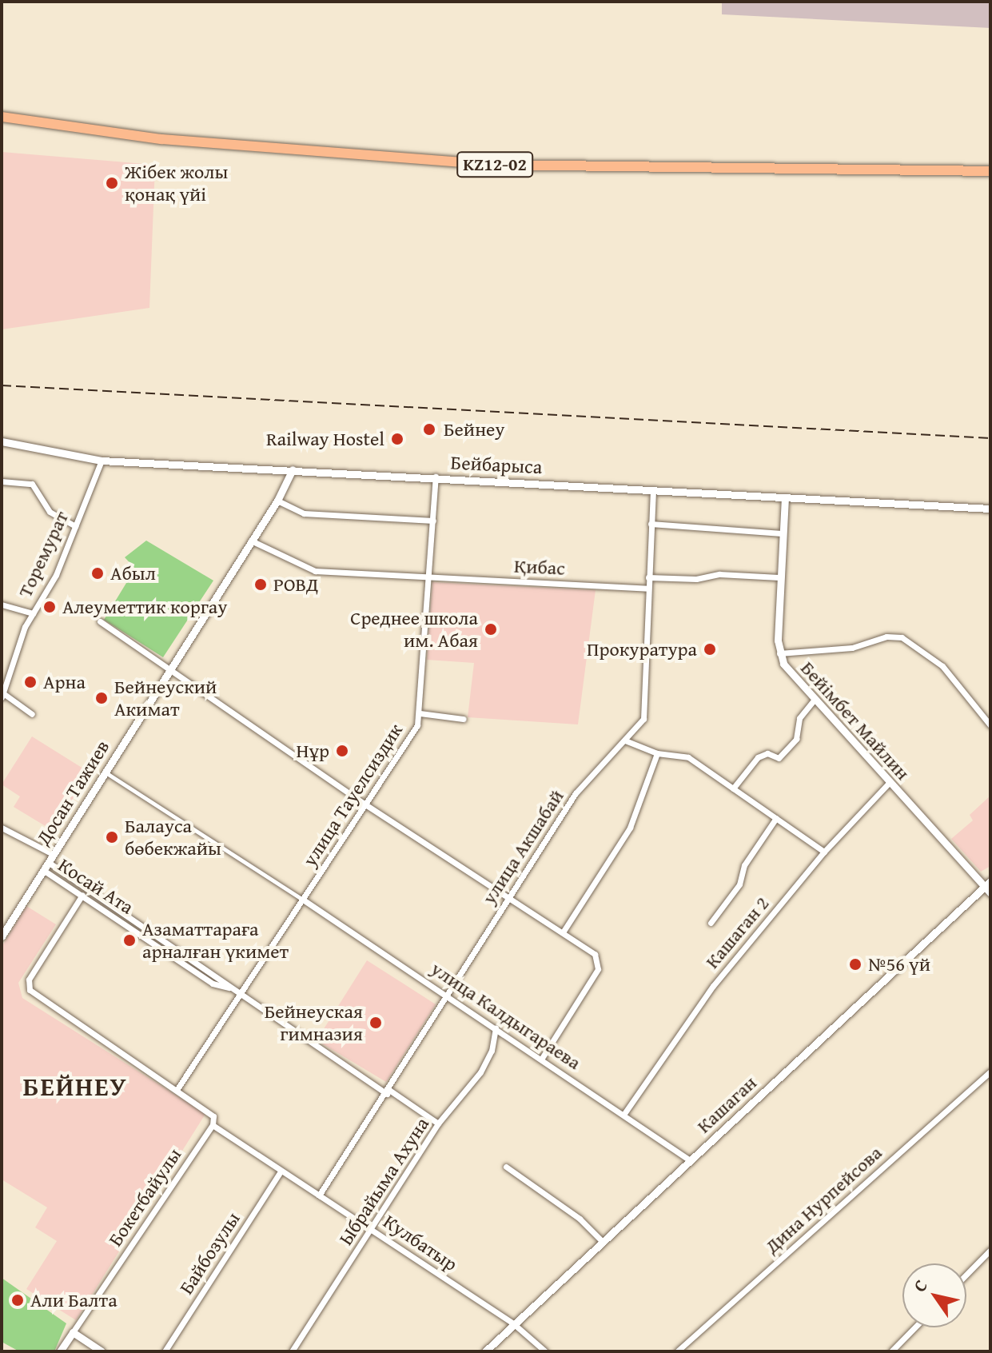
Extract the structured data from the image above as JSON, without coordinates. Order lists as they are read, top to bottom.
{
  "streets": {
    "highway": ["KZ12-02"],
    "street": [
      "Бейбарыса",
      "Торемурат",
      "Қибас",
      "Бейімбет Майлин",
      "Досан Тажиев",
      "улица Тауелсиздик",
      "улица Акшабай",
      "Косай Ата",
      "Кашаган 2",
      "улица Калдыгараева",
      "Кашаган",
      "Ыбрайыма Ахуна",
      "Бокетбайулы",
      "Дина Нурпейсова",
      "Кулбатыр",
      "Байбозулы"
    ]
  },
  "crossings": [
    ["Бейбарыса", "Торемурат"],
    ["Бейбарыса", "Бейімбет Майлин"],
    ["Бейбарыса", "Досан Тажиев"],
    ["Бейбарыса", "улица Тауелсиздик"],
    ["Бейбарыса", "улица Акшабай"],
    ["Қибас", "Досан Тажиев"],
    ["Қибас", "улица Тауелсиздик"],
    ["Қибас", "улица Акшабай"],
    ["Бейімбет Майлин", "Кашаган 2"],
    ["Бейімбет Майлин", "Кашаган"],
    ["Досан Тажиев", "Косай Ата"],
    ["улица Тауелсиздик", "Косай Ата"],
    ["улица Тауелсиздик", "улица Калдыгараева"],
    ["улица Акшабай", "Косай Ата"],
    ["улица Акшабай", "улица Калдыгараева"],
    ["улица Акшабай", "Кулбатыр"],
    ["Косай Ата", "Ыбрайыма Ахуна"],
    ["Кашаган 2", "улица Калдыгараева"],
    ["улица Калдыгараева", "Кашаган"],
    ["улица Калдыгараева", "Ыбрайыма Ахуна"],
    ["Кашаган", "Кулбатыр"],
    ["Ыбрайыма Ахуна", "Кулбатыр"],
    ["Бокетбайулы", "Кулбатыр"],
    ["Кулбатыр", "Байбозулы"]
  ],
  "districts": ["БЕЙНЕУ"],
  "places": [
    "Жібек жолы қонақ үйі",
    "Бейнеу",
    "Railway Hostel",
    "Абыл",
    "РОВД",
    "Алеуметтик коргау",
    "Среднее школа им. Абая",
    "Прокуратура",
    "Арна",
    "Бейнеуский Акимат",
    "Нұр",
    "Балауса бөбекжайы",
    "Азаматтараға арналған үкимет",
    "№56 үй",
    "Бейнеуская гимназия",
    "Али Балта"
  ],
  "north": "top left"
}
